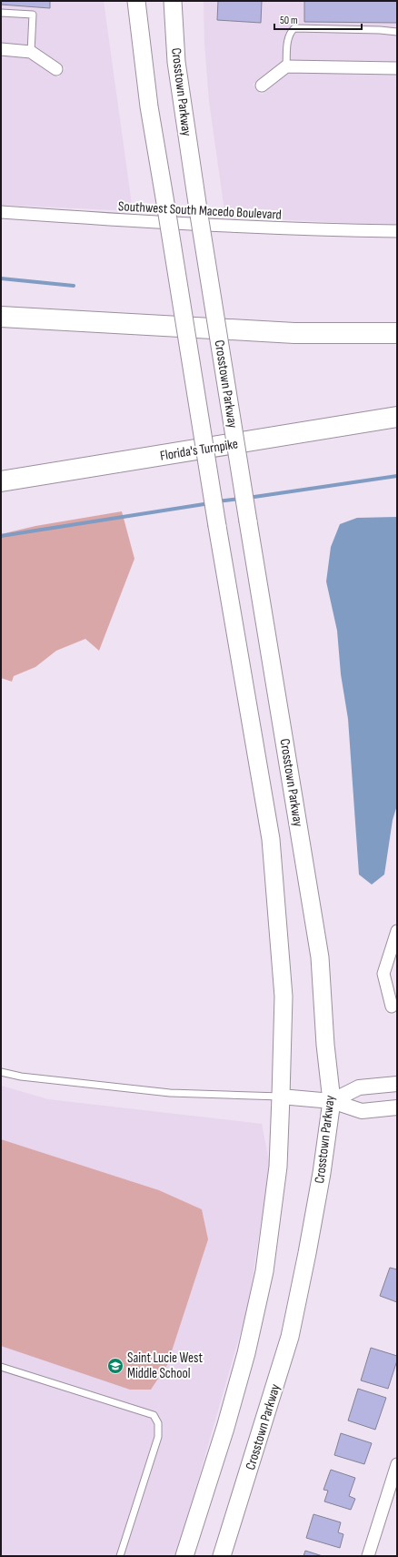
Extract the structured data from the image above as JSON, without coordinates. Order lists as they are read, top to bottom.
{
  "streets": {
    "highway": ["Florida's Turnpike"],
    "main road": ["Crosstown Parkway"],
    "street": ["Southwest South Macedo Boulevard"]
  },
  "places": {
    "school or university": ["Saint Lucie West Middle School"]
  },
  "scale_bar": "50 m"
}
